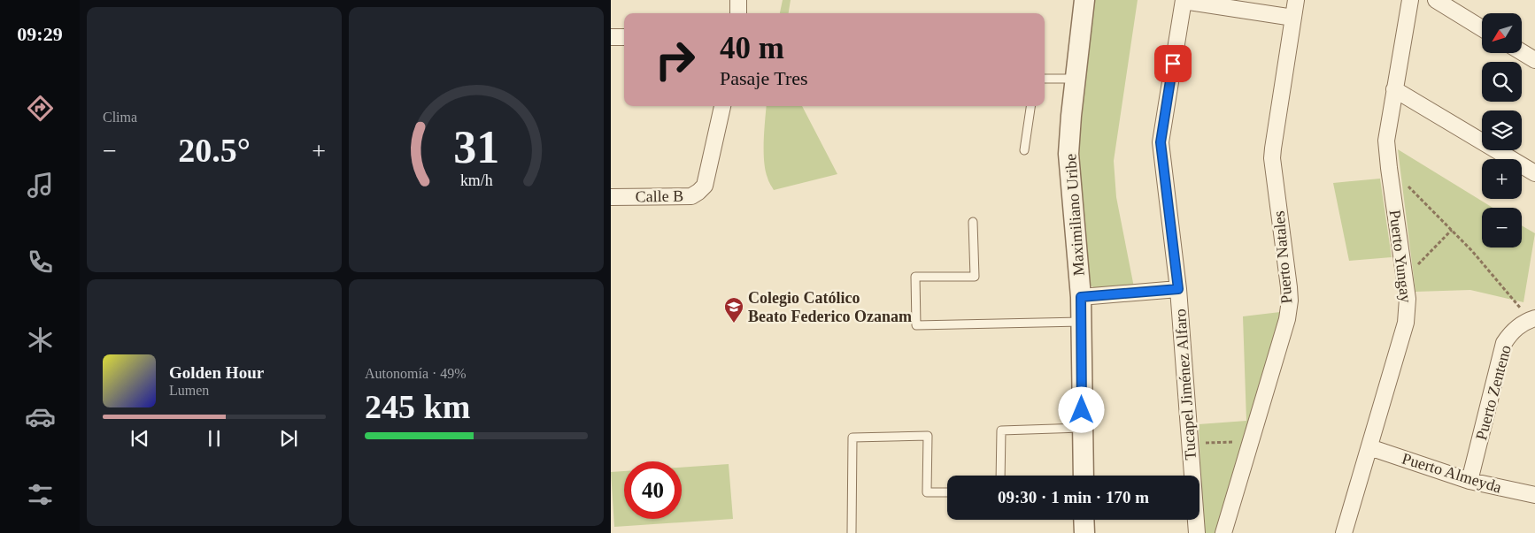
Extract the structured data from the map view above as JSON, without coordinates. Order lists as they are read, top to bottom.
{
  "streets": {
    "street": [
      "Calle B",
      "Maximiliano Uribe",
      "Puerto Yungay",
      "Puerto Natales",
      "Tucapel Jiménez Alfaro",
      "Puerto Zenteno",
      "Puerto Almeyda"
    ]
  },
  "crossings": [
    ["Puerto Yungay", "Puerto Almeyda"],
    ["Puerto Zenteno", "Puerto Almeyda"]
  ],
  "places": {
    "school or university": ["Colegio Católico Beato Federico Ozanam"]
  },
  "north": "bottom left",
  "page": {
    "tabs": "09:29",
    "tile": [
      "Clima",
      ["Autonomía · 49%", "245 km"]
    ],
    "map_buttons": ["+", "−"],
    "turn": ["40 m", "Pasaje Tres"],
    "heat": ["−", "20.5°", "+"],
    "song": ["Golden Hour", "Lumen"],
    "limit": "40",
    "trip": "09:30 · 1 min · 170 m",
    "gauge": ["31", "km/h"]
  }
}
